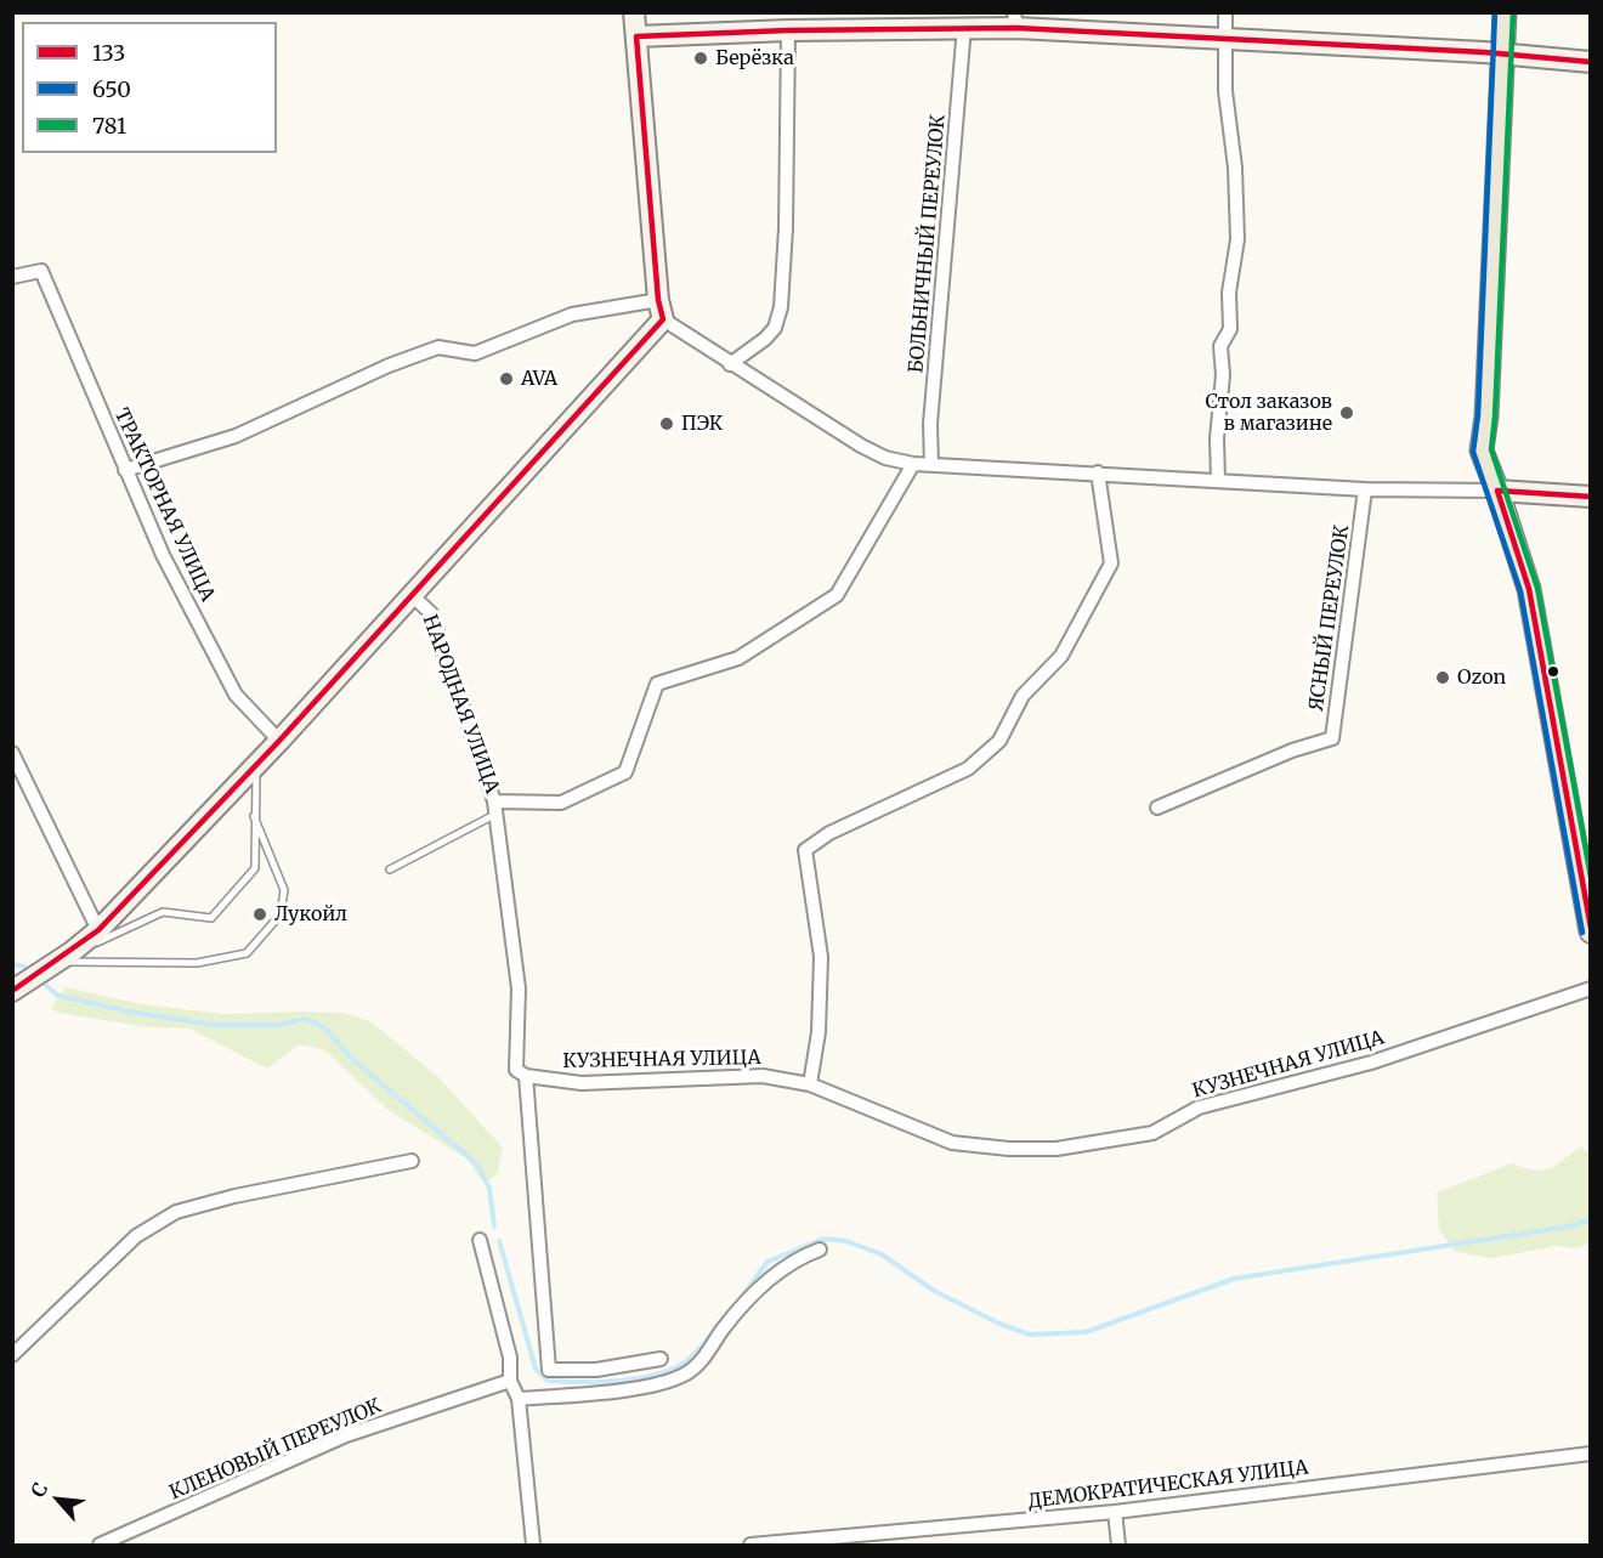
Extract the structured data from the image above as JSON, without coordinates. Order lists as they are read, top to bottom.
{
  "streets": {
    "street": [
      "БОЛЬНИЧНЫЙ ПЕРЕУЛОК",
      "ТРАКТОРНАЯ УЛИЦА",
      "ЯСНЫЙ ПЕРЕУЛОК",
      "НАРОДНАЯ УЛИЦА",
      "КУЗНЕЧНАЯ УЛИЦА",
      "КЛЕНОВЫЙ ПЕРЕУЛОК",
      "ДЕМОКРАТИЧЕСКАЯ УЛИЦА"
    ]
  },
  "places": [
    "Берёзка",
    "AVA",
    "Стол заказов в магазине",
    "ПЭК",
    "Ozon",
    "Лукойл"
  ],
  "lines": ["transit line 650", "transit line 781", "transit line 133"],
  "legend": ["133", "650", "781"],
  "north": "top left"
}
